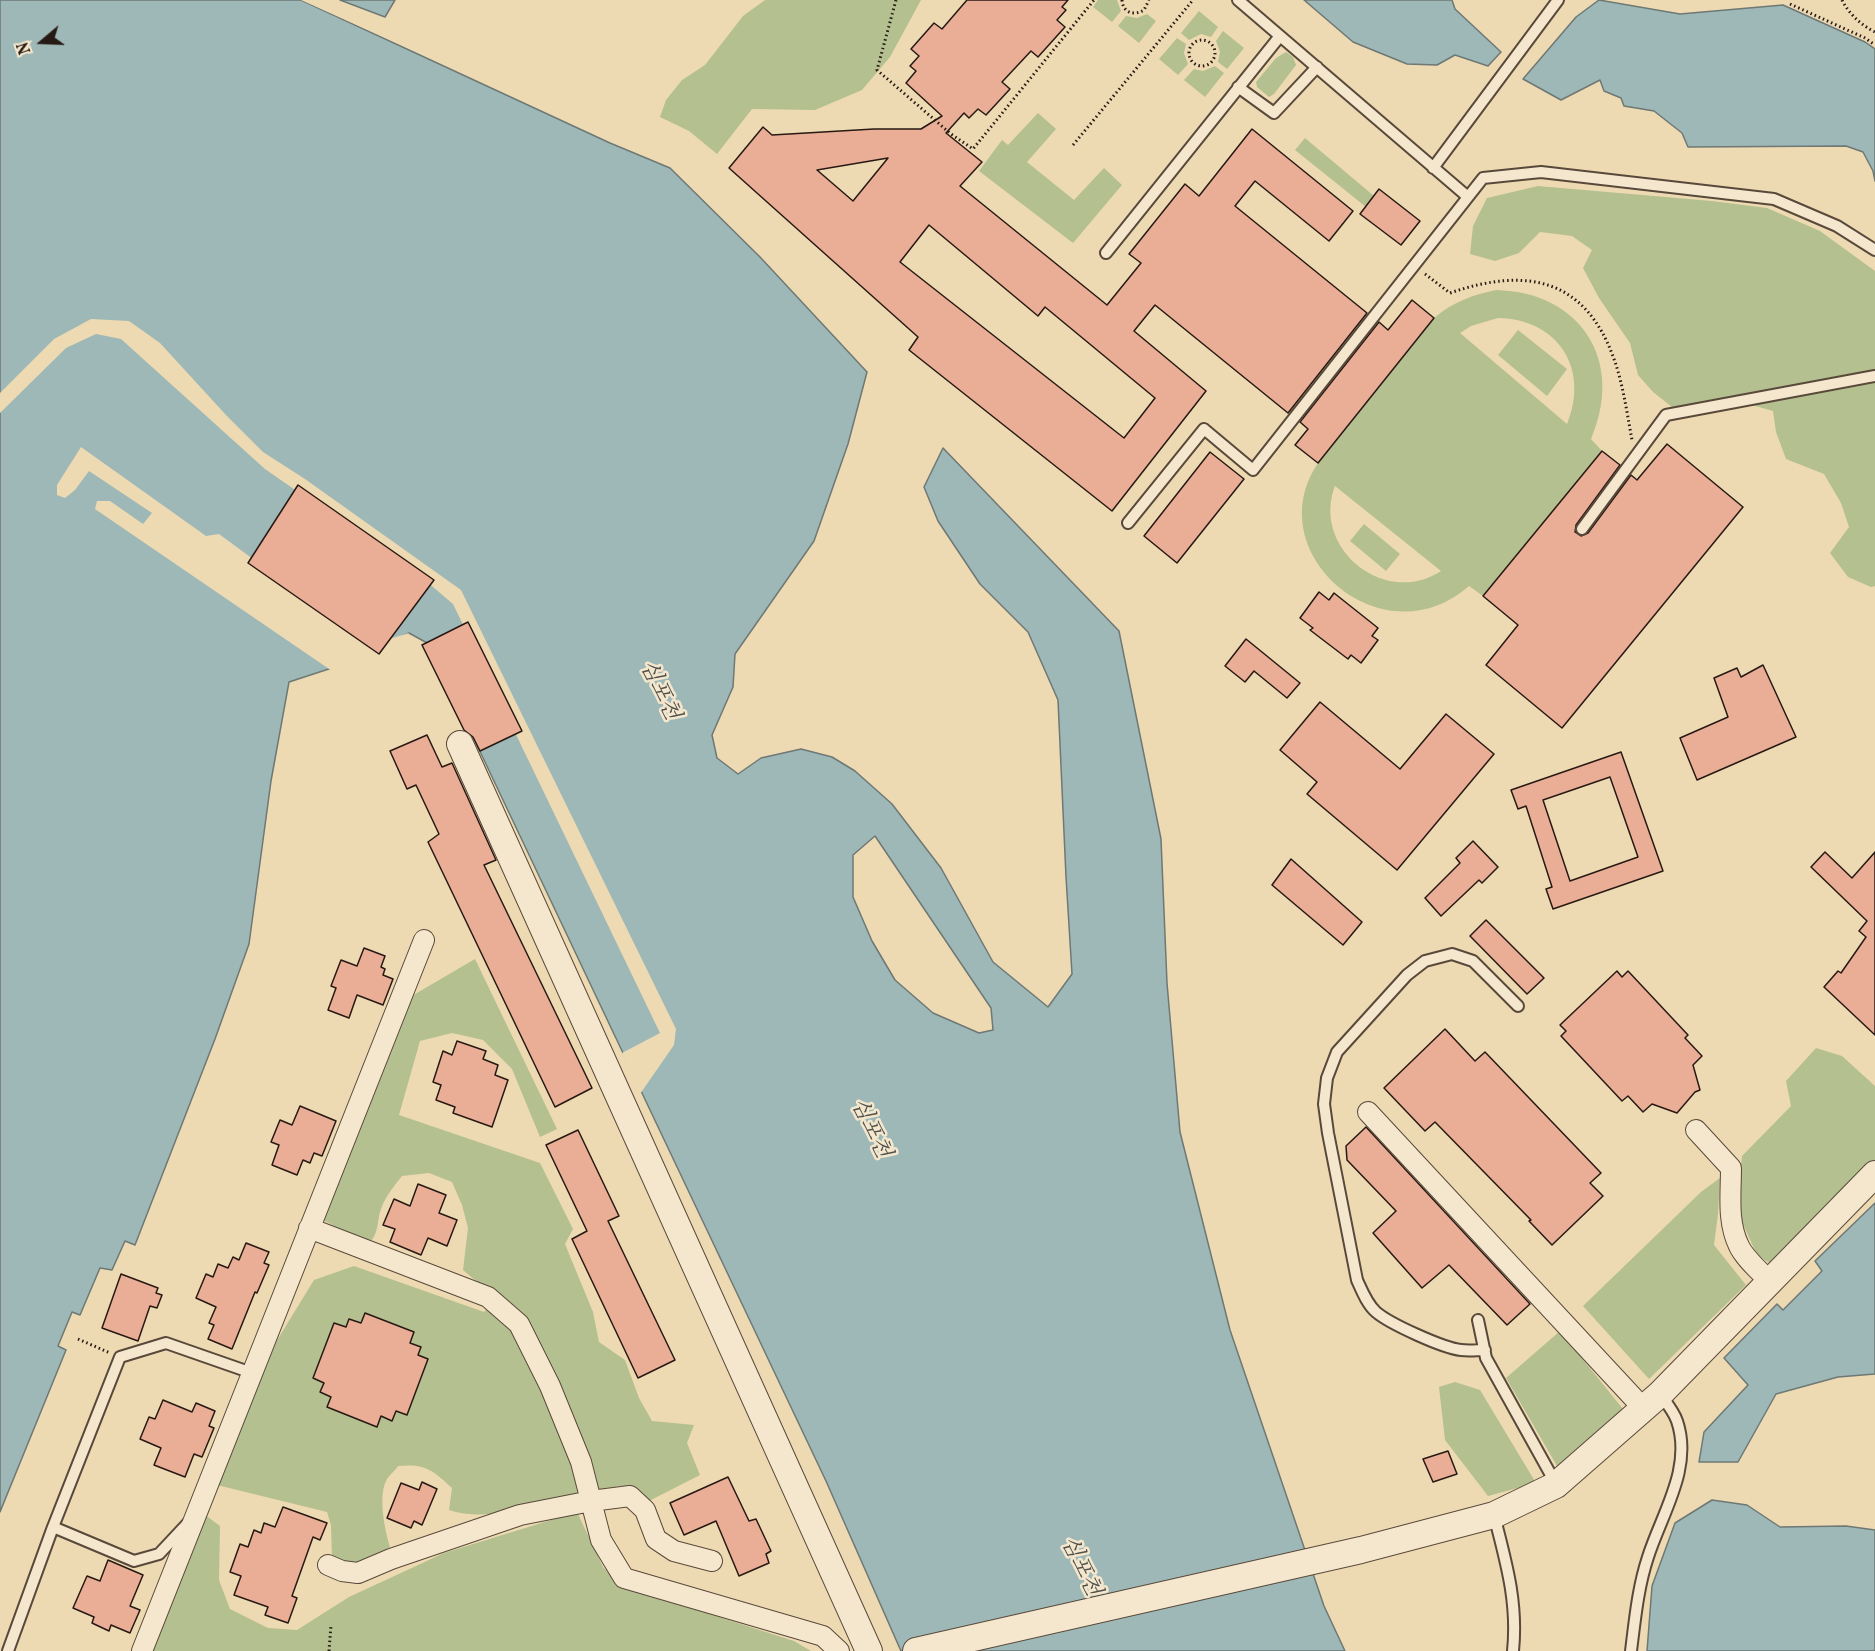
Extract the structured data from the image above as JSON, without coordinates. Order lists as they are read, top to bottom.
{
  "water": ["심포천"],
  "north": "left"
}
